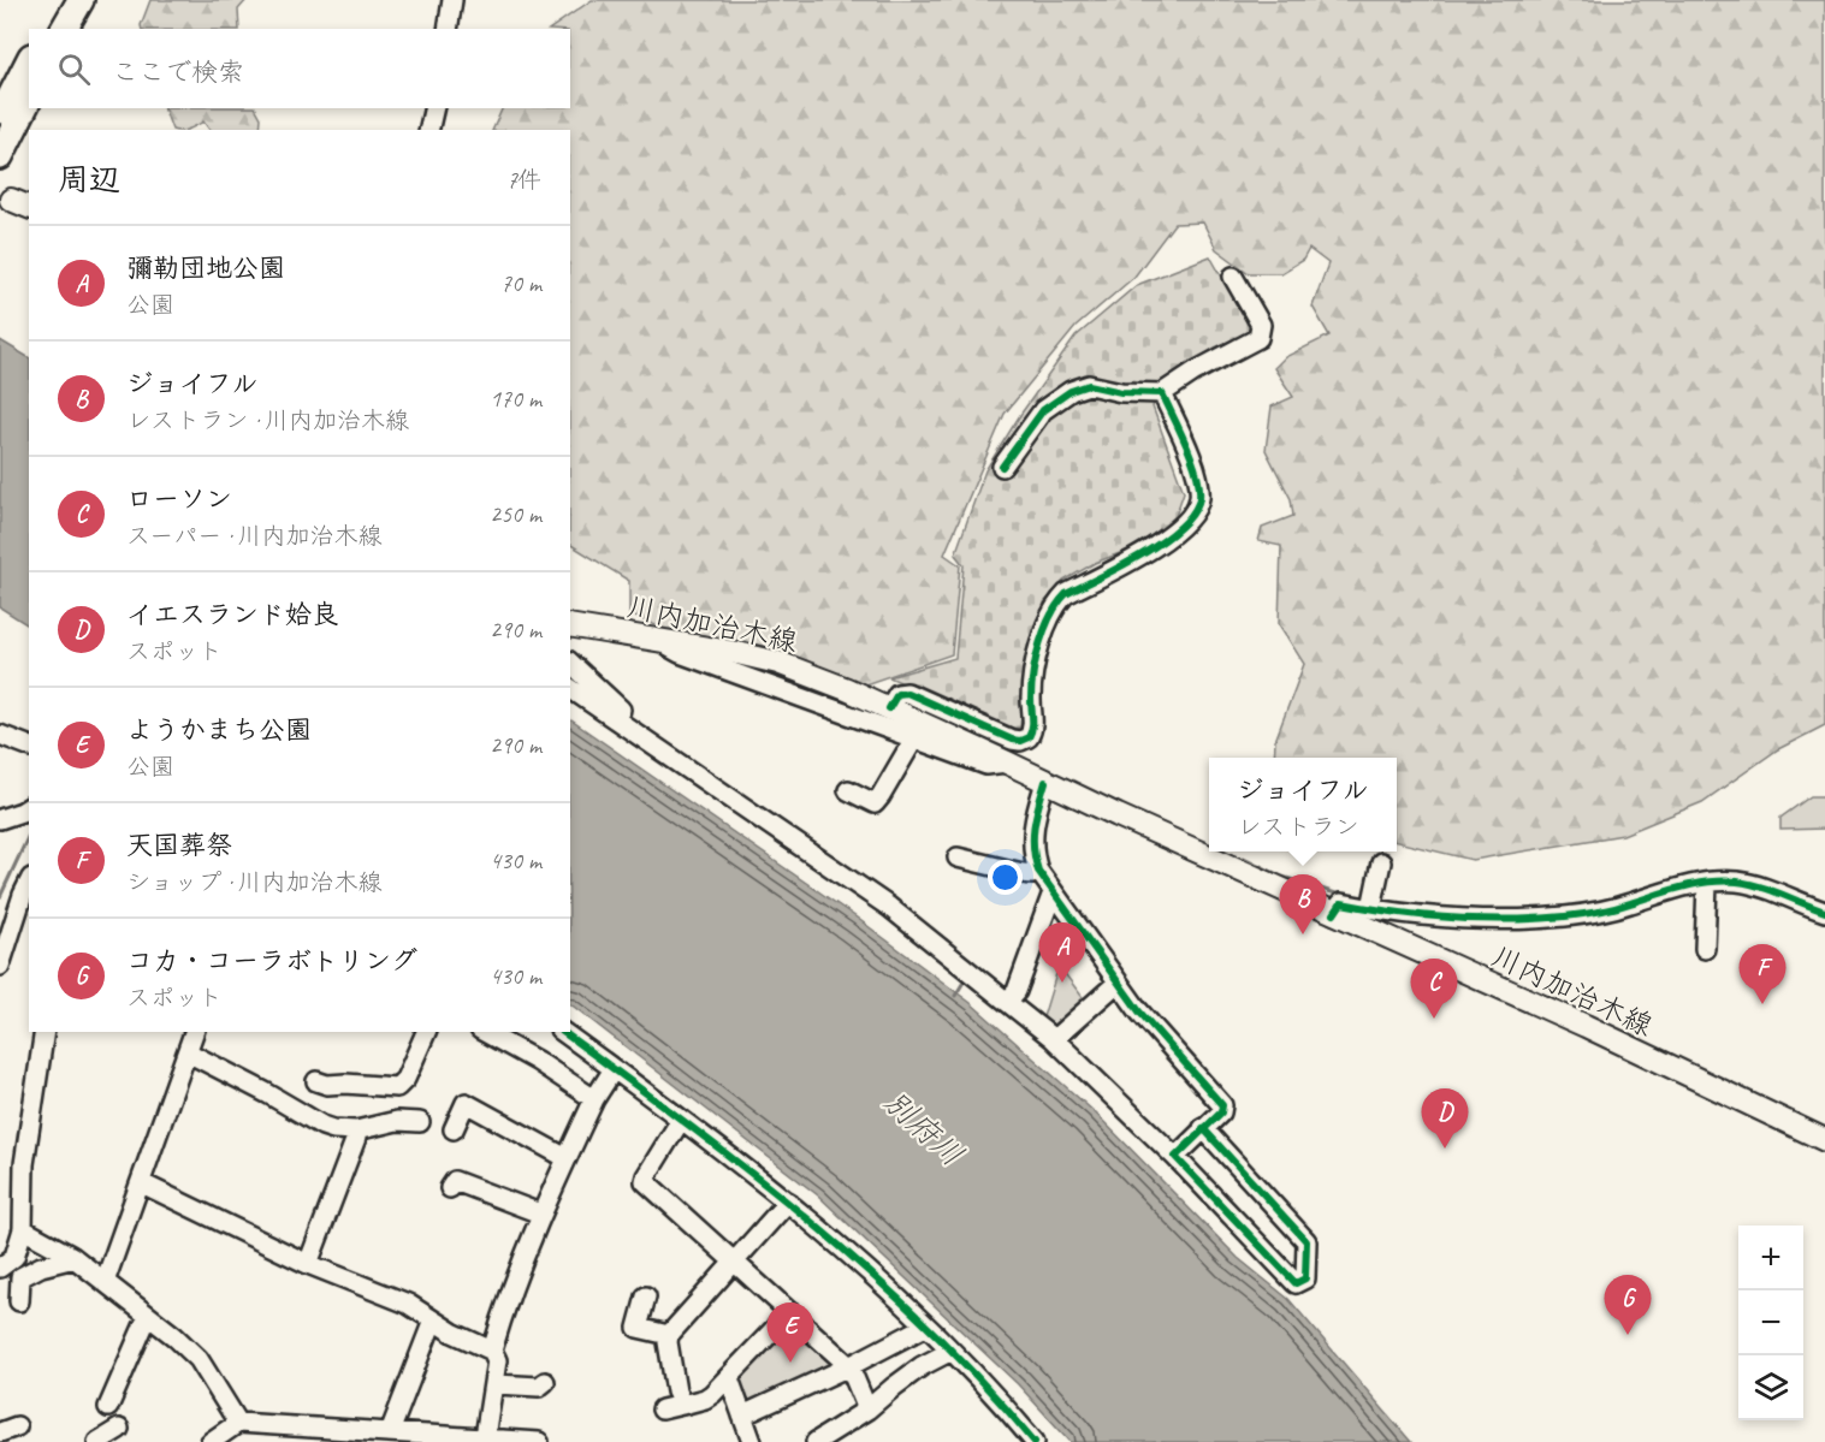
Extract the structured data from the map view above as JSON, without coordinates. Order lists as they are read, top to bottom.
{
  "streets": {
    "main road": ["川内加治木線"]
  },
  "water": ["別府川"],
  "page": {
    "search": "ここで検索",
    "heading": ["周辺", "7件"],
    "list": [
      {
        "mark": "A",
        "name": "彌勒団地公園",
        "note": "公園",
        "value": "70 m"
      },
      {
        "mark": "B",
        "name": "ジョイフル",
        "note": "レストラン · 川内加治木線",
        "value": "170 m"
      },
      {
        "mark": "C",
        "name": "ローソン",
        "note": "スーパー · 川内加治木線",
        "value": "250 m"
      },
      {
        "mark": "D",
        "name": "イエスランド姶良",
        "note": "スポット",
        "value": "290 m"
      },
      {
        "mark": "E",
        "name": "ようかまち公園",
        "note": "公園",
        "value": "290 m"
      },
      {
        "mark": "F",
        "name": "天国葬祭",
        "note": "ショップ · 川内加治木線",
        "value": "430 m"
      },
      {
        "mark": "G",
        "name": "コカ・コーラボトリング",
        "note": "スポット",
        "value": "430 m"
      }
    ],
    "popup": ["ジョイフル", "レストラン"],
    "pins": [
      "B",
      "A",
      "F",
      "C",
      "D",
      "G",
      "E"
    ],
    "map_buttons": ["+", "−"]
  }
}
